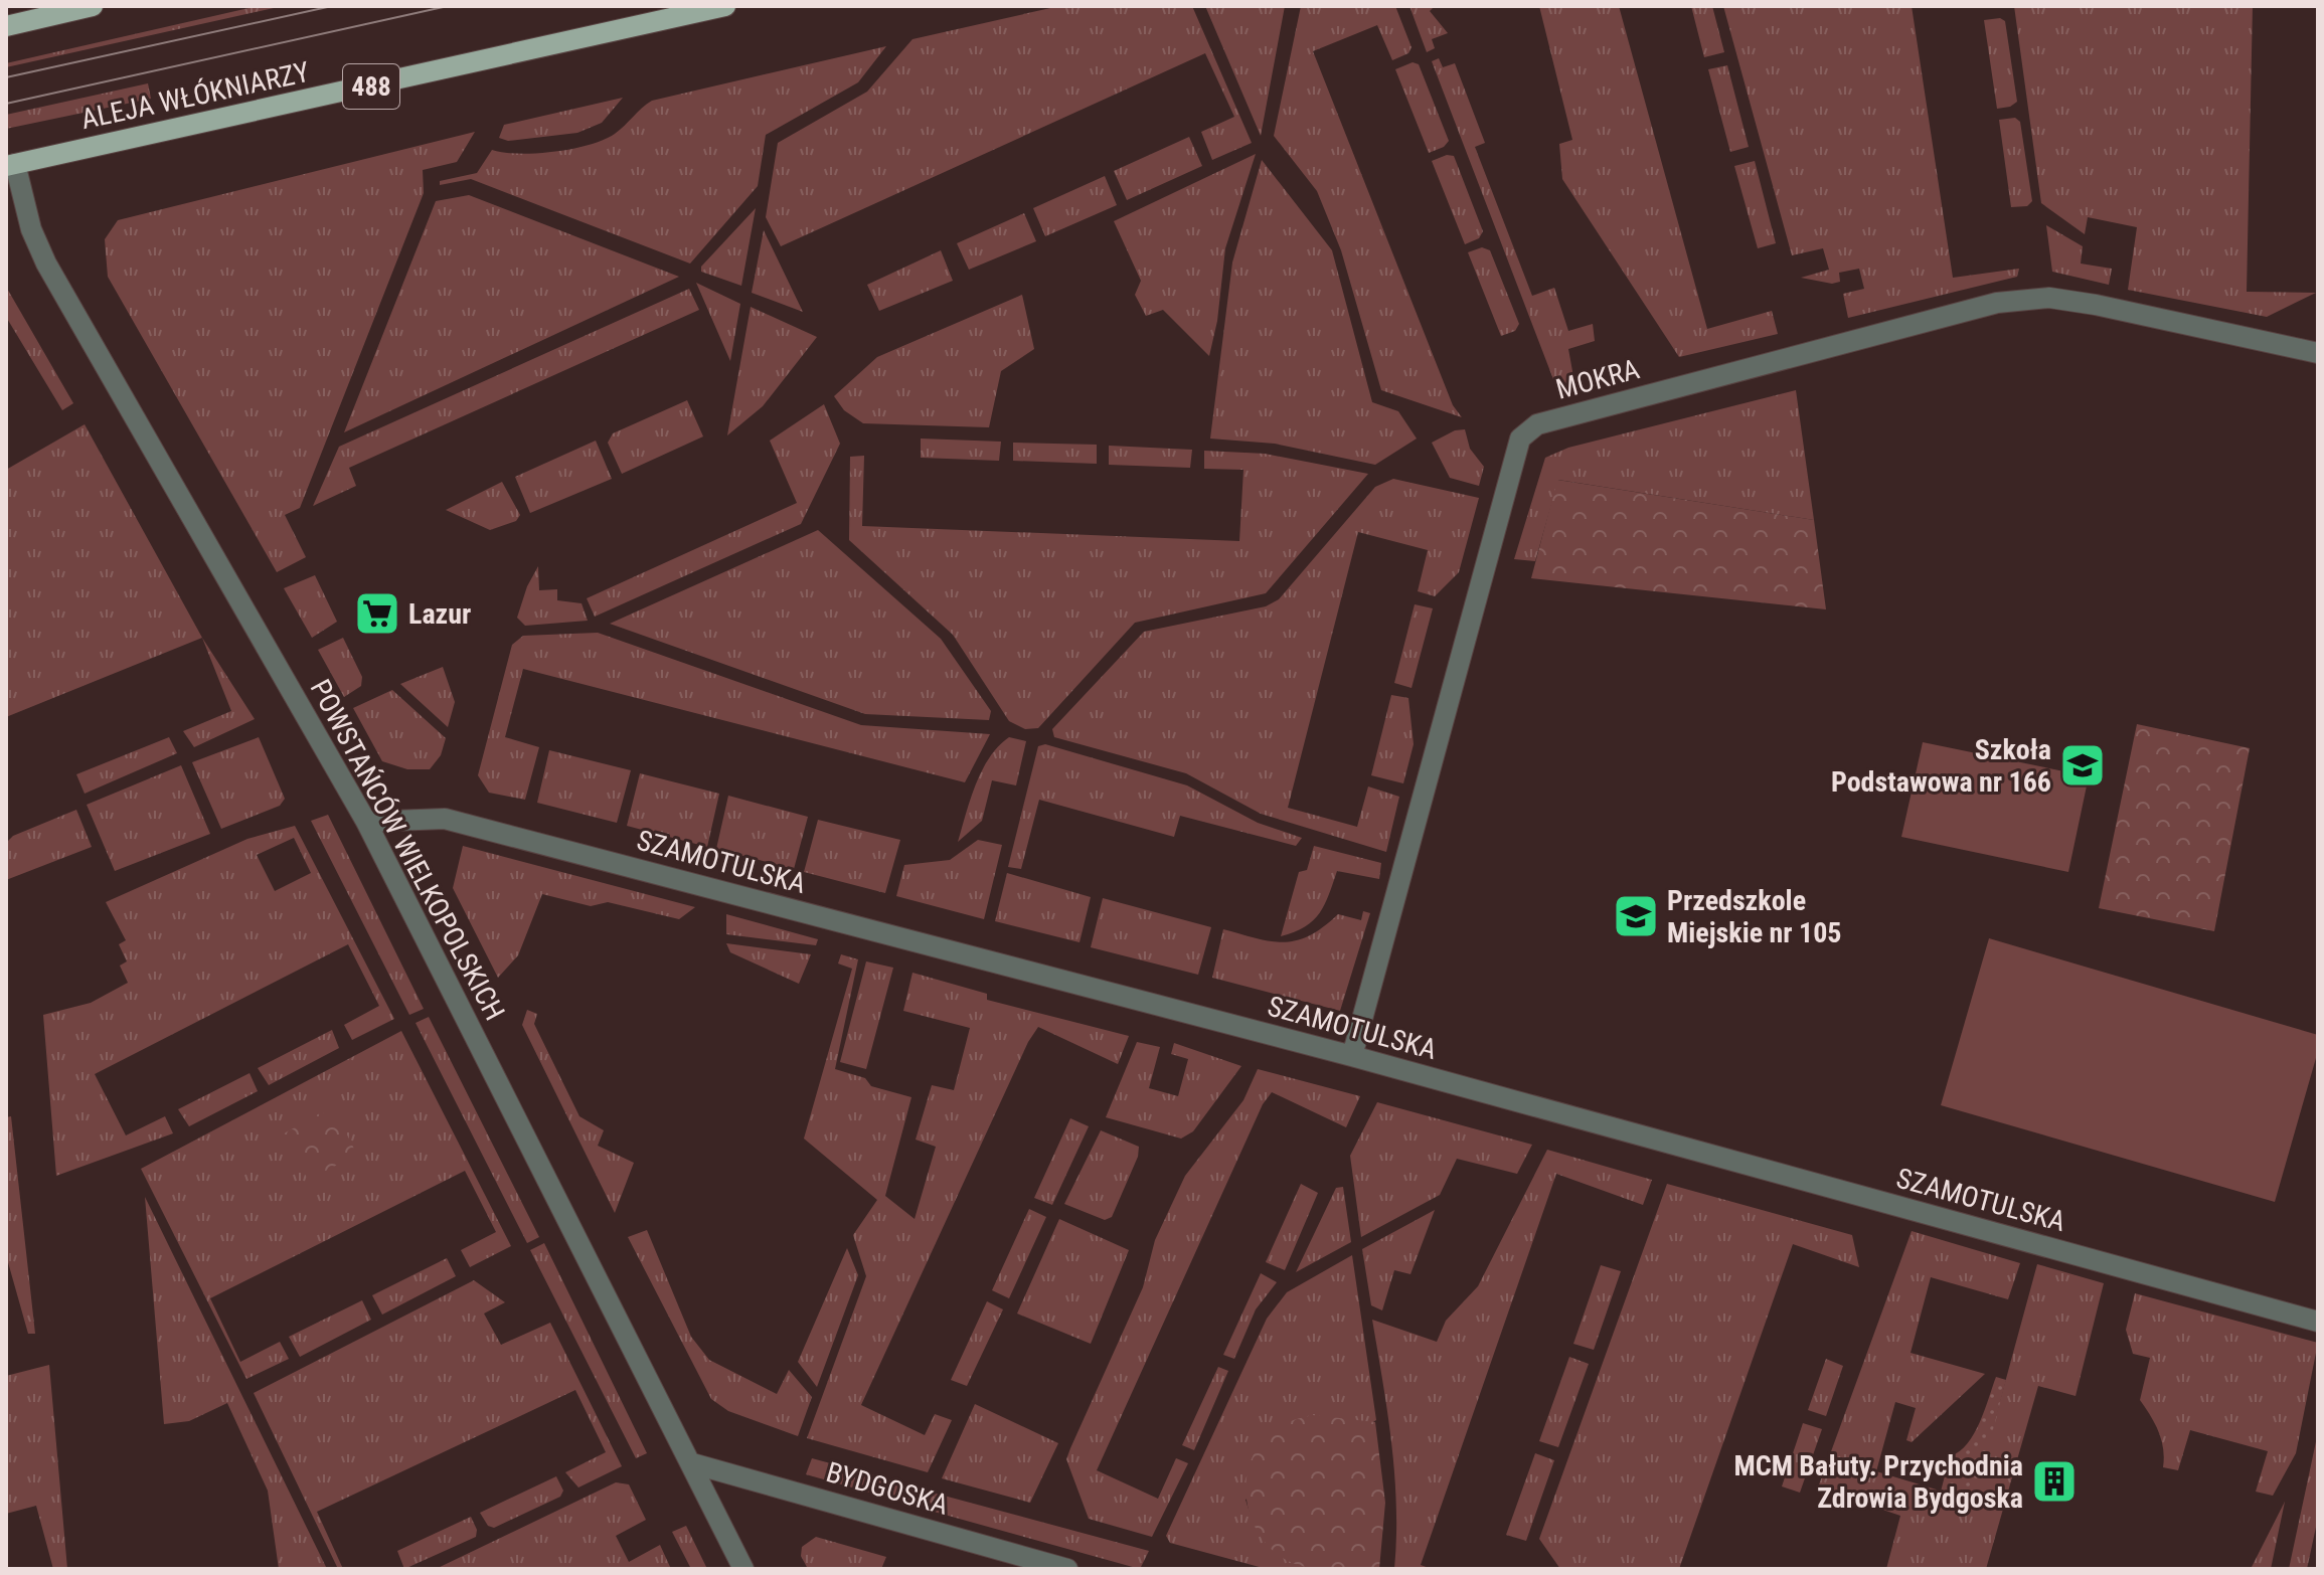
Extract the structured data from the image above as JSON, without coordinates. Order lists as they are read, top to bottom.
{
  "streets": {
    "main road": ["488", "ALEJA WŁÓKNIARZY"],
    "street": [
      "MOKRA",
      "POWSTAŃCÓW WIELKOPOLSKICH",
      "SZAMOTULSKA",
      "BYDGOSKA"
    ]
  },
  "crossings": [
    ["ALEJA WŁÓKNIARZY", "POWSTAŃCÓW WIELKOPOLSKICH"],
    ["MOKRA", "SZAMOTULSKA"],
    ["POWSTAŃCÓW WIELKOPOLSKICH", "SZAMOTULSKA"],
    ["POWSTAŃCÓW WIELKOPOLSKICH", "BYDGOSKA"]
  ],
  "places": {
    "supermarket": ["Lazur"],
    "school or university": ["Szkoła Podstawowa nr 166", "Przedszkole Miejskie nr 105"],
    "building": ["MCM Bałuty. Przychodnia Zdrowia Bydgoska"]
  }
}
